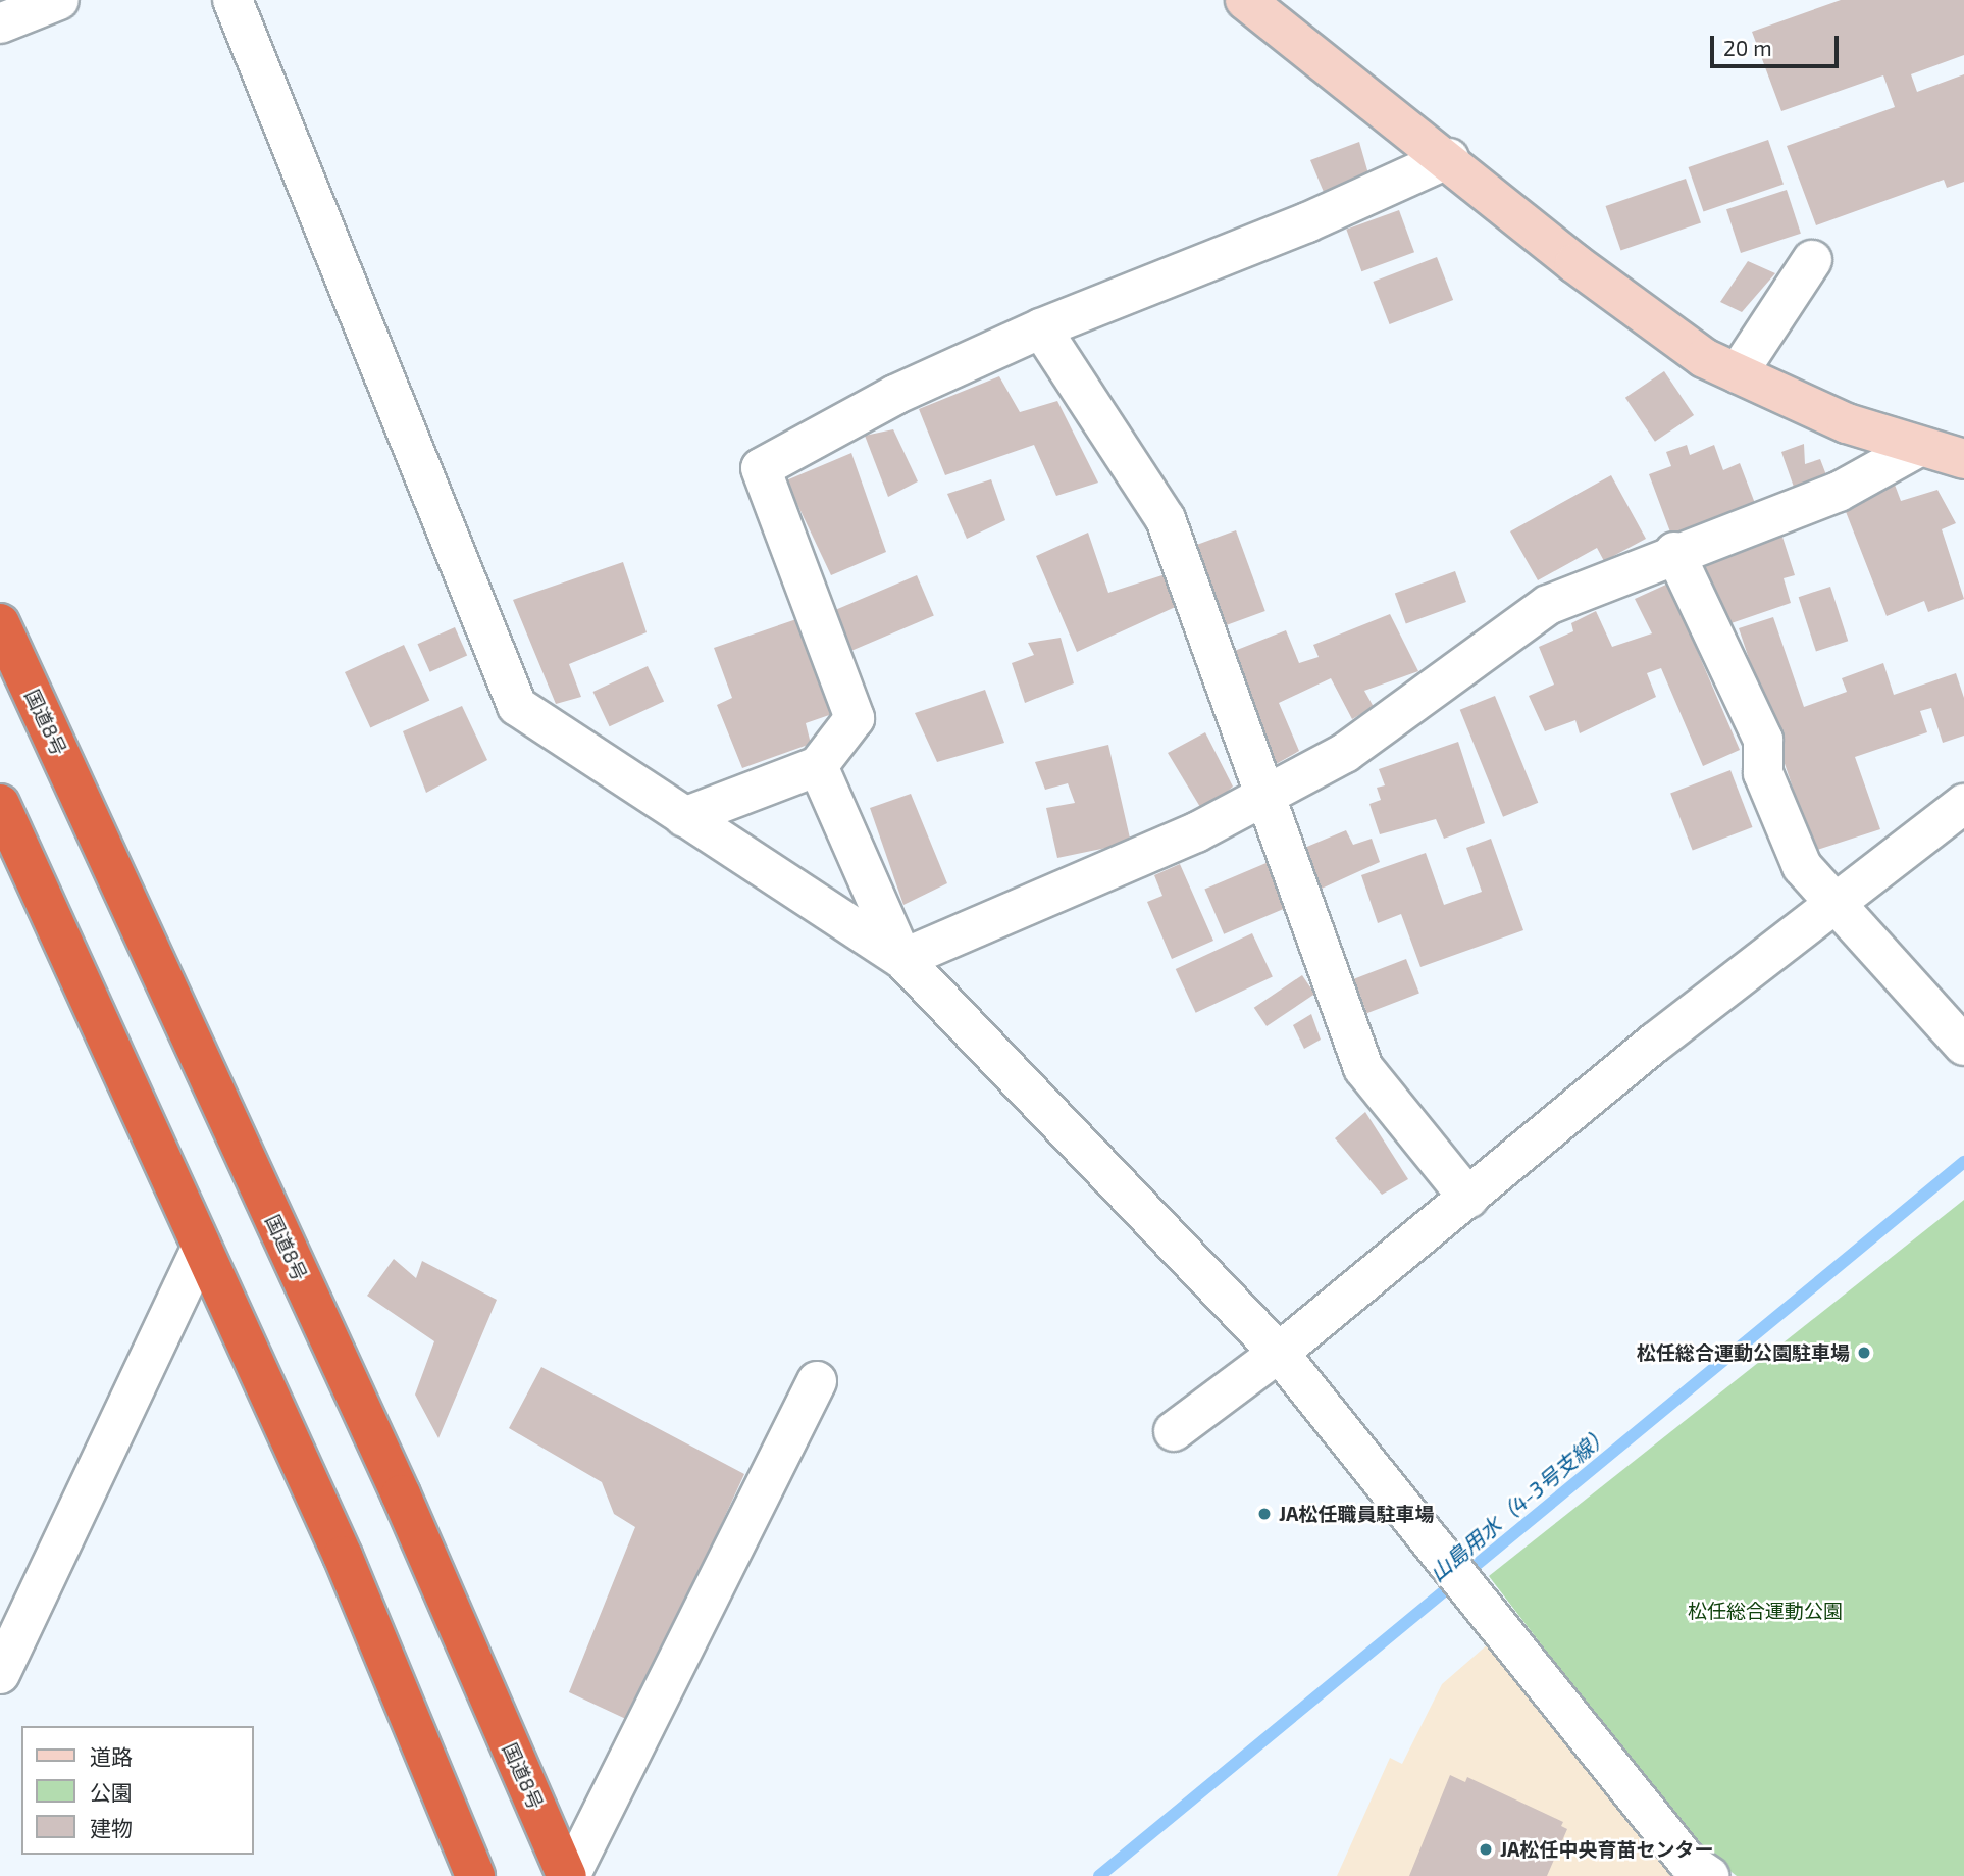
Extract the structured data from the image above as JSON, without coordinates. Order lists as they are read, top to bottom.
{
  "streets": {
    "highway": ["国道8号"]
  },
  "water": ["山島用水（4-3号支線）"],
  "parks": ["松任総合運動公園"],
  "places": ["松任総合運動公園駐車場", "JA松任職員駐車場", "JA松任中央育苗センター"],
  "legend": ["道路", "公園", "建物"],
  "scale_bar": "20 m"
}
